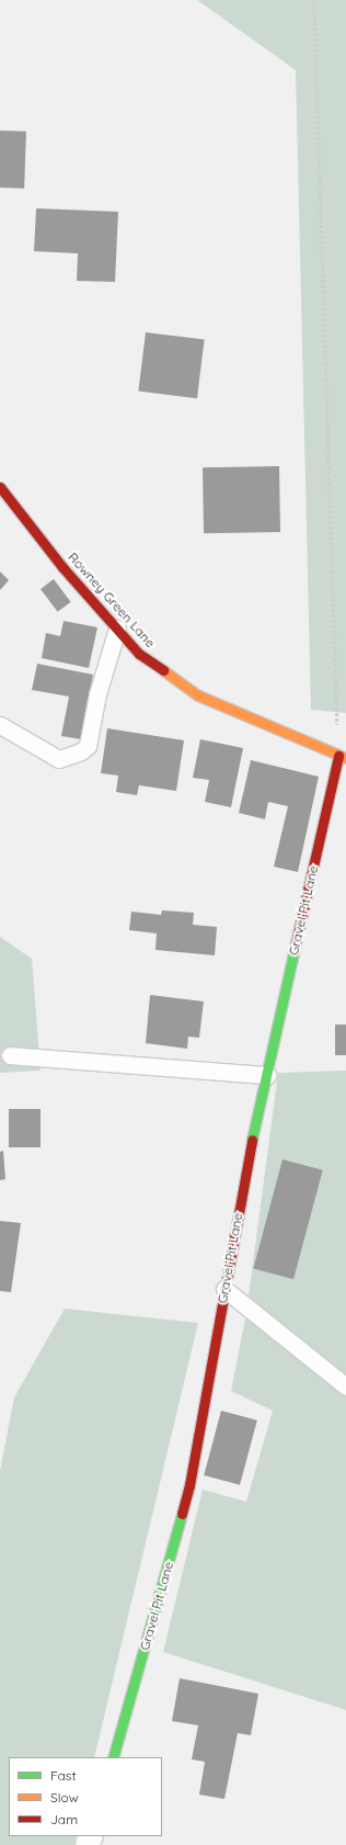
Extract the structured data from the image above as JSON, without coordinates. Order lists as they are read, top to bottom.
{
  "streets": {
    "street": ["Rowney Green Lane", "Gravel Pit Lane"]
  },
  "crossings": [
    ["Rowney Green Lane", "Gravel Pit Lane"]
  ],
  "legend": ["Fast", "Slow", "Jam"]
}
